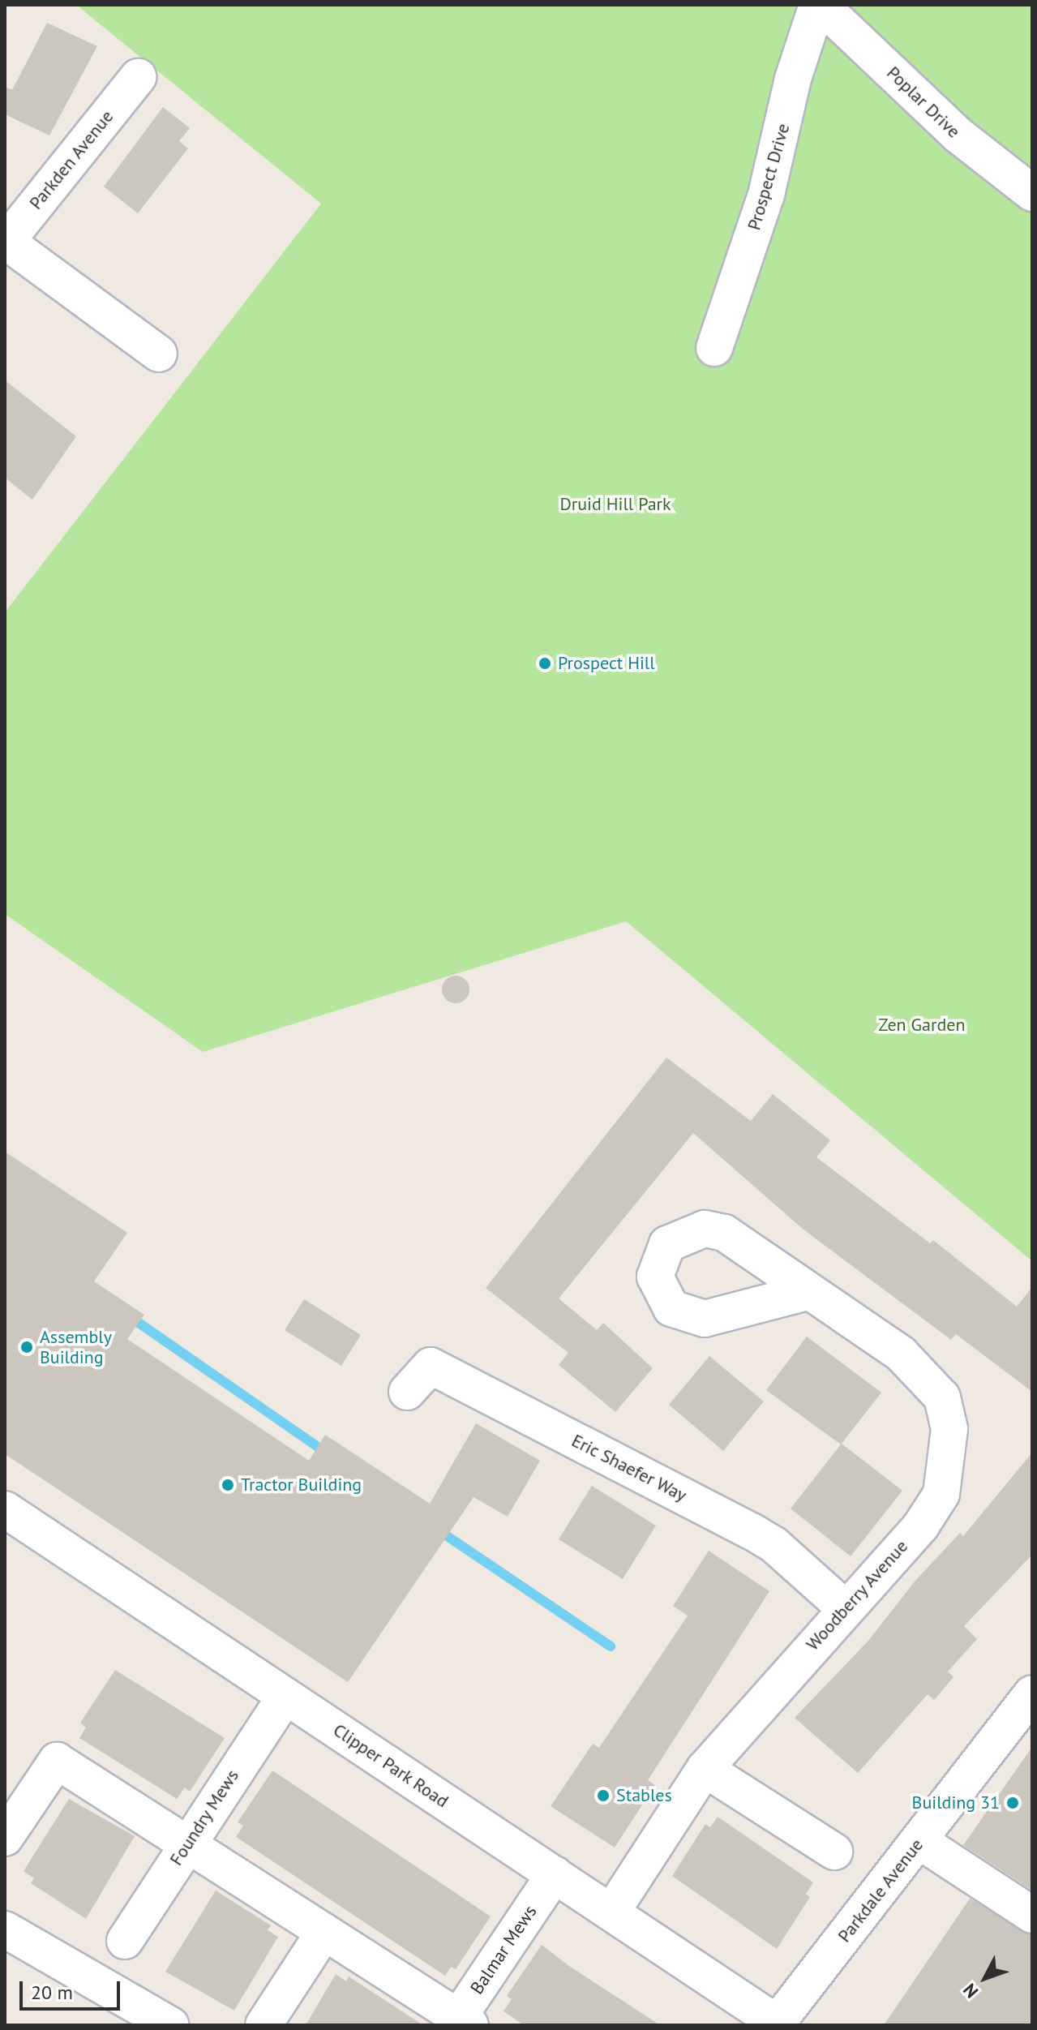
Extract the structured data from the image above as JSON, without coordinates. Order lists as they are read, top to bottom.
{
  "streets": {
    "street": [
      "Poplar Drive",
      "Parkden Avenue",
      "Prospect Drive",
      "Eric Shaefer Way",
      "Woodberry Avenue",
      "Clipper Park Road",
      "Foundry Mews",
      "Parkdale Avenue",
      "Balmar Mews"
    ]
  },
  "crossings": [
    ["Poplar Drive", "Prospect Drive"],
    ["Eric Shaefer Way", "Woodberry Avenue"],
    ["Woodberry Avenue", "Clipper Park Road"],
    ["Clipper Park Road", "Foundry Mews"],
    ["Clipper Park Road", "Parkdale Avenue"],
    ["Clipper Park Road", "Balmar Mews"]
  ],
  "parks": ["Druid Hill Park", "Zen Garden"],
  "places": [
    "Prospect Hill",
    "Assembly Building",
    "Tractor Building",
    "Stables",
    "Building 31"
  ],
  "scale_bar": "20 m",
  "north": "bottom left"
}
